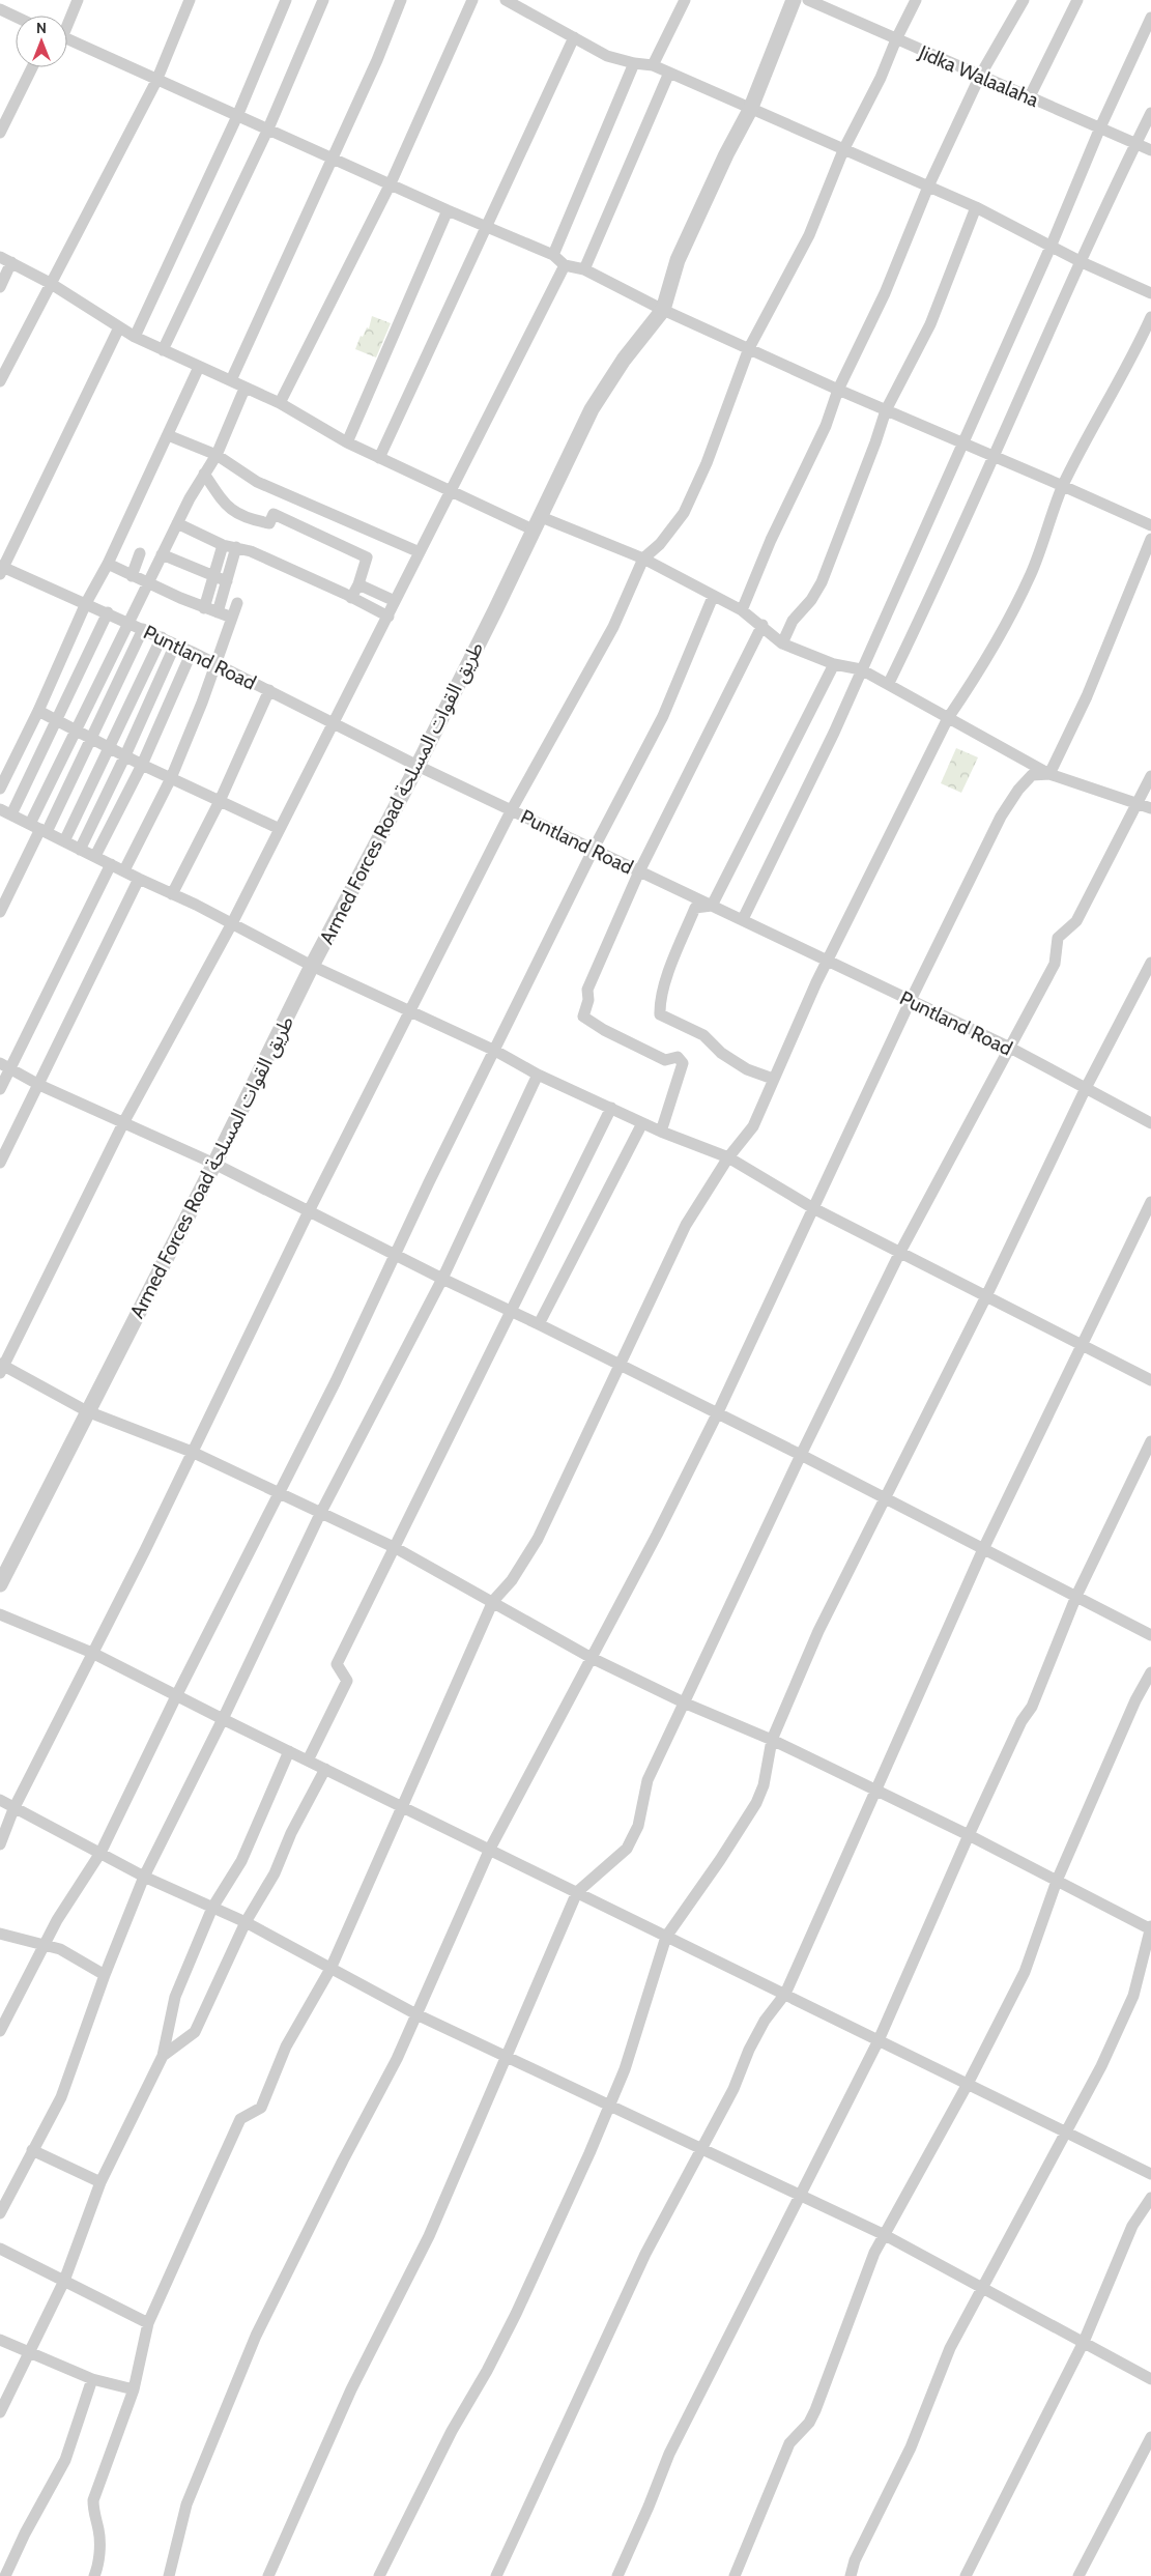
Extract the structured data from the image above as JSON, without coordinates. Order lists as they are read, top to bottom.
{
  "streets": {
    "street": ["Jidka Walaalaha", "Puntland Road", "Armed Forces Road طريق القوات المسلحة"]
  },
  "crossings": [
    ["Puntland Road", "Armed Forces Road طريق القوات المسلحة"]
  ],
  "north": "top"
}
